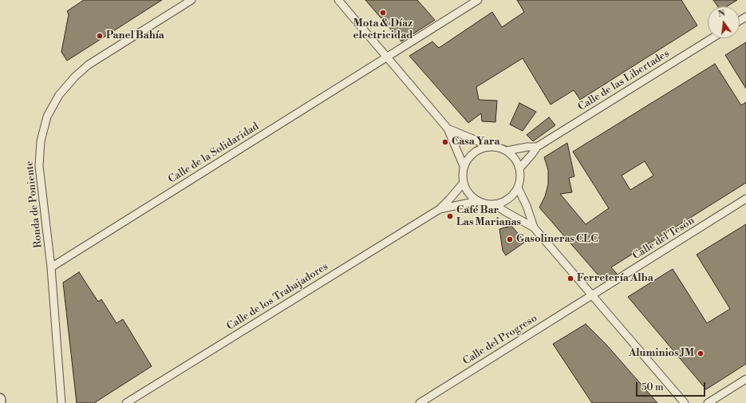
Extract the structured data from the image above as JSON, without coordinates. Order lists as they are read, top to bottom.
{
  "streets": {
    "street": [
      "Calle de las Libertades",
      "Calle de la Solidaridad",
      "Ronda de Poniente",
      "Calle del Tesón",
      "Calle de los Trabajadores",
      "Calle del Progreso"
    ]
  },
  "crossings": [
    ["Calle de las Libertades", "Calle de los Trabajadores"],
    ["Calle de la Solidaridad", "Ronda de Poniente"],
    ["Calle del Tesón", "Calle del Progreso"]
  ],
  "places": [
    "Mota & Díaz electricidad",
    "Panel Bahía",
    "Casa Yara",
    "Café Bar Las Marianas",
    "Gasolineras CLC",
    "Ferretería Alba",
    "Aluminios JM"
  ],
  "scale_bar": "50 m",
  "north": "top"
}
